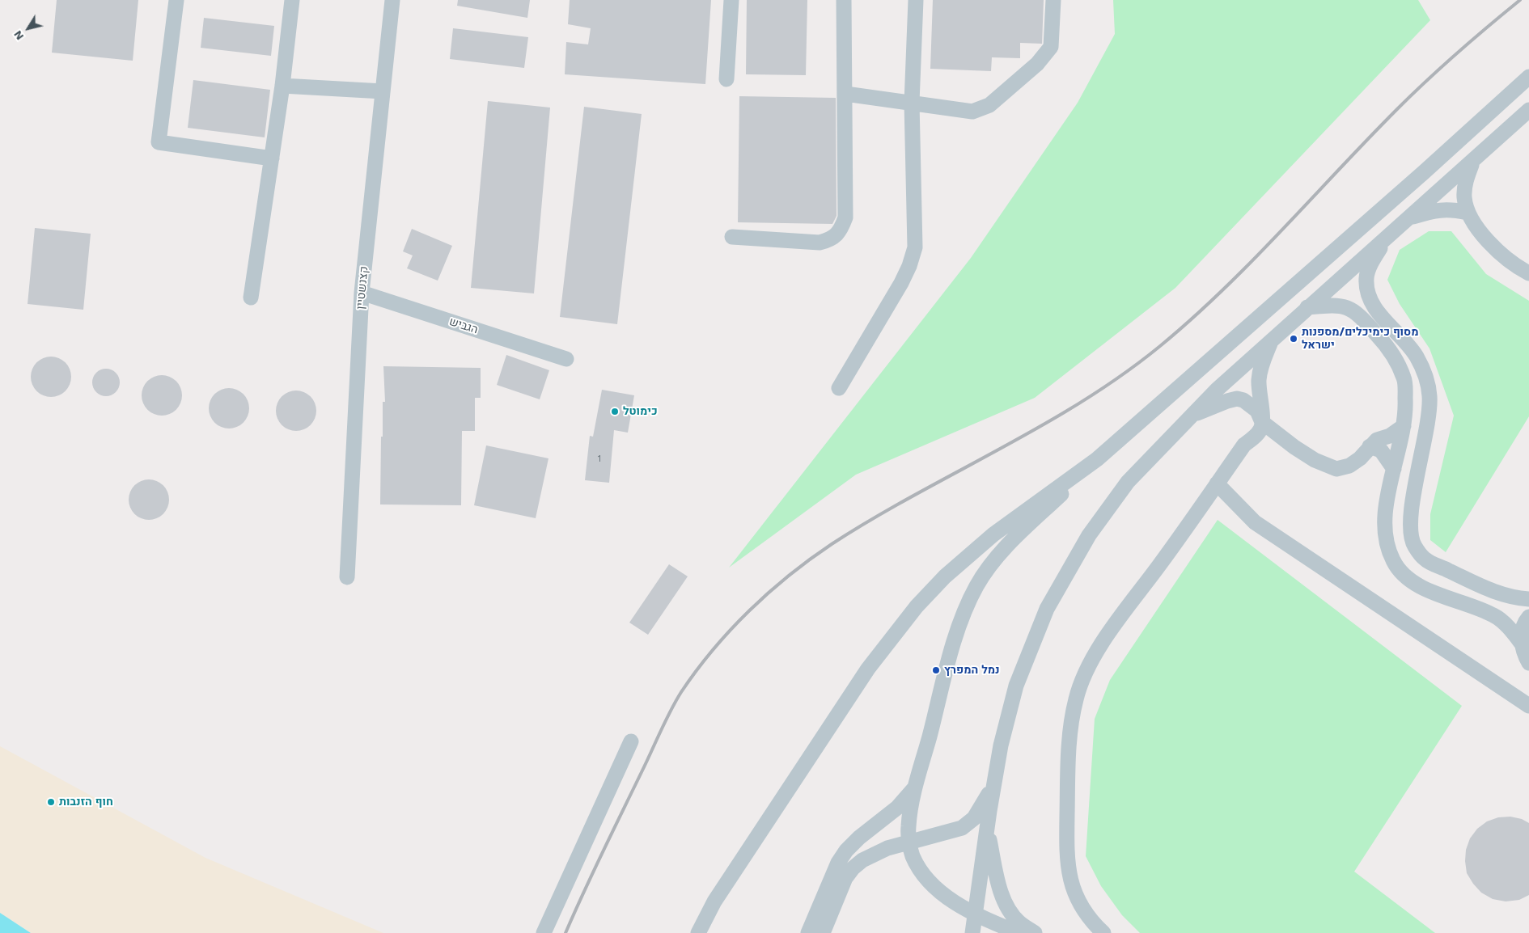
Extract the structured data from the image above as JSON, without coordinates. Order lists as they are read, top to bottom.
{
  "streets": {
    "street": ["קצנשטיין", "הגביש"]
  },
  "crossings": [
    ["קצנשטיין", "הגביש"]
  ],
  "places": [
    "מסוף כימיכלים/מספנות ישראל",
    "כימוטל",
    "נמל המפרץ",
    "חוף הזנבות"
  ],
  "house_numbers": ["1"],
  "north": "bottom left"
}
